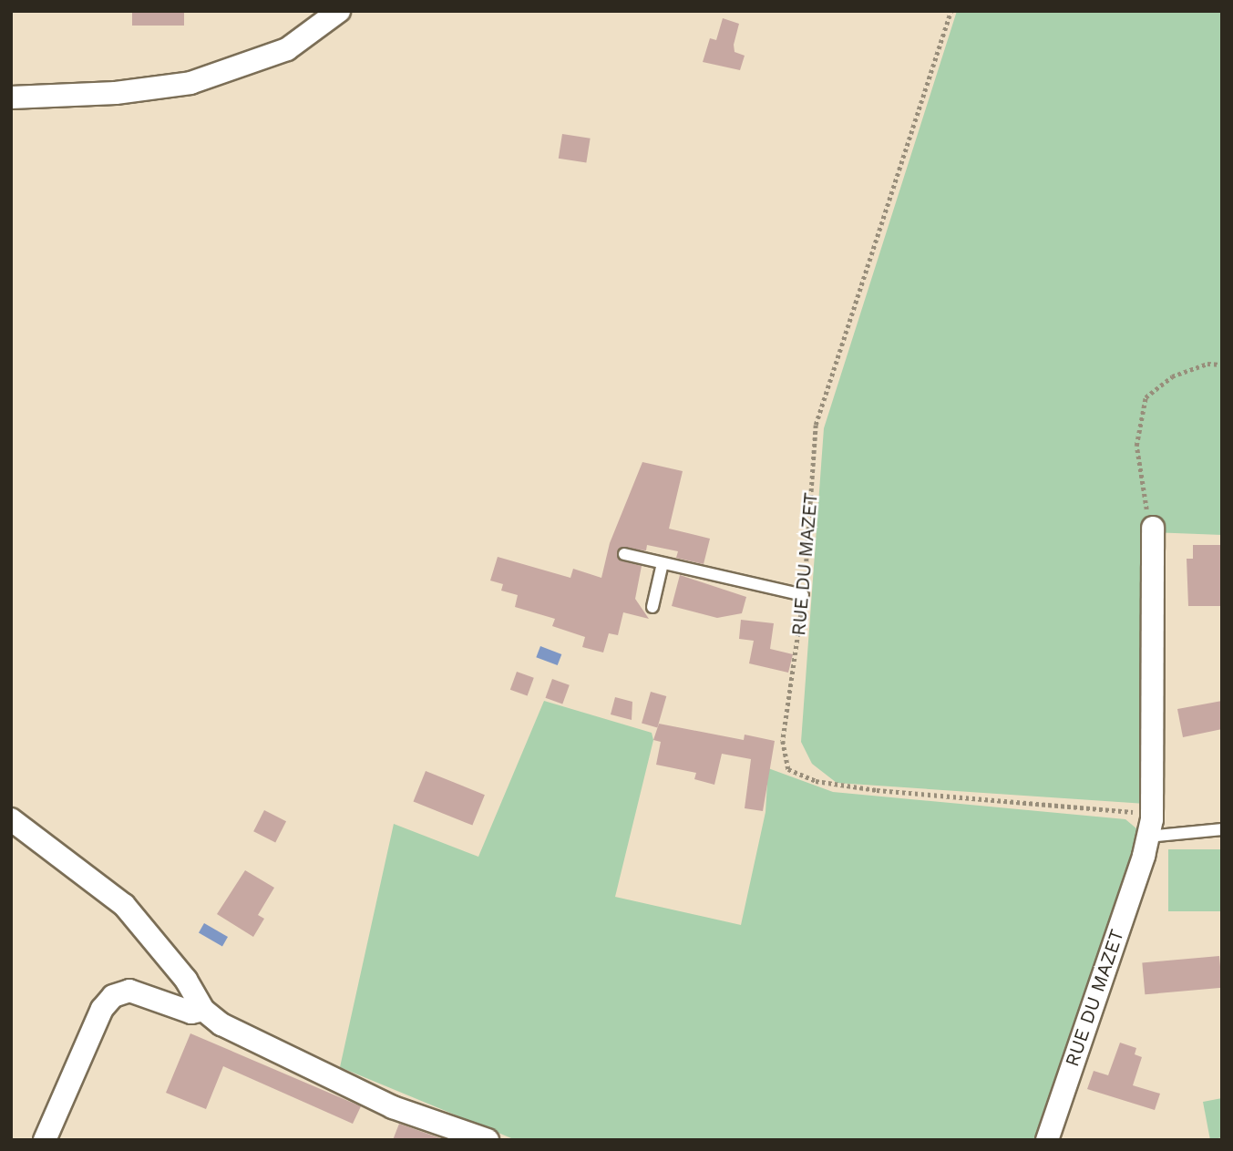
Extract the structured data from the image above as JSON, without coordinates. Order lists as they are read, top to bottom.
{
  "streets": {
    "street": ["RUE DU MAZET"]
  }
}
